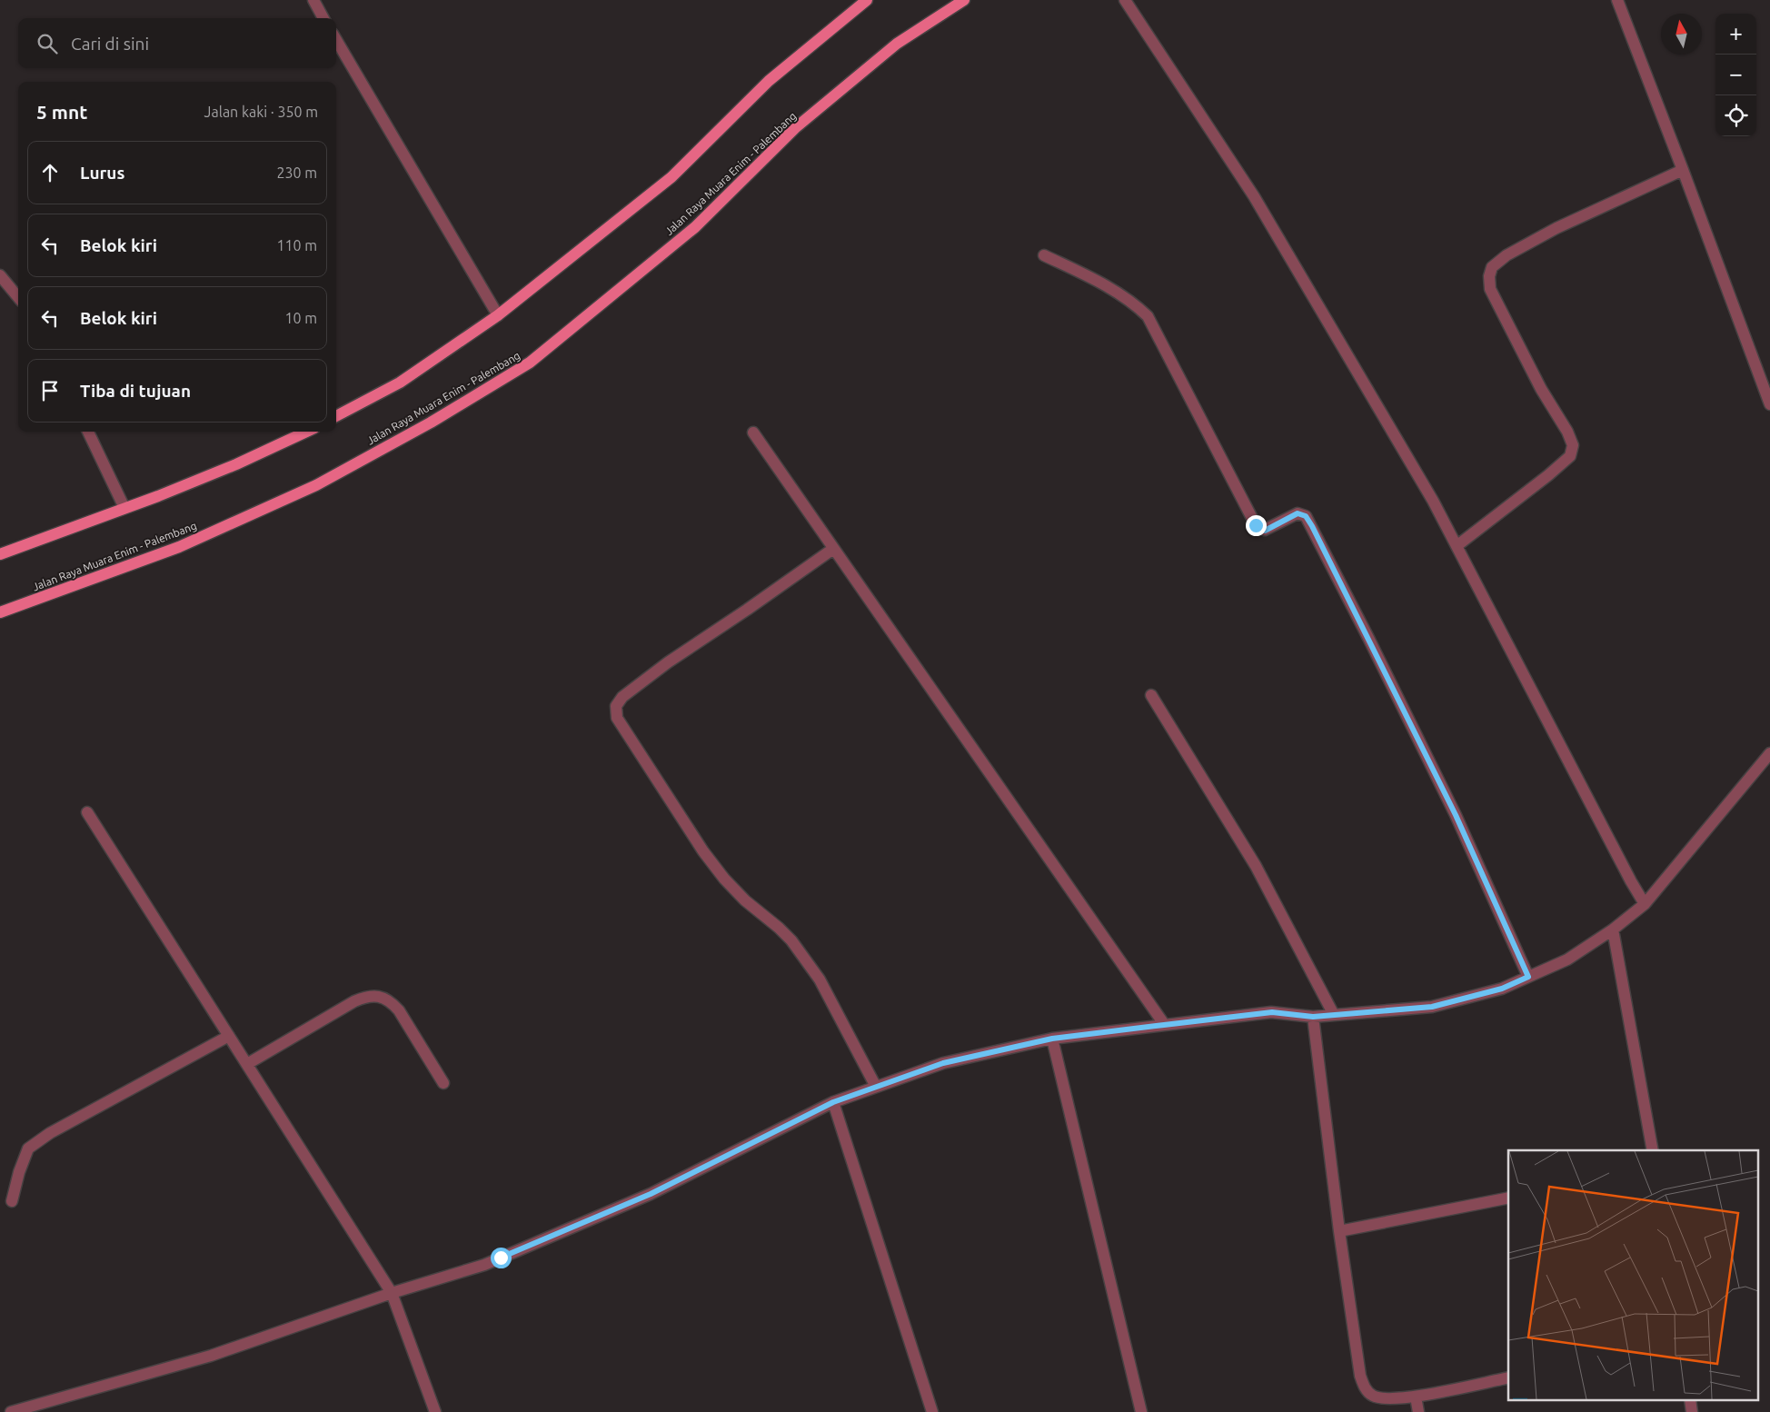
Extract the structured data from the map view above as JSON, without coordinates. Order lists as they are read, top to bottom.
{
  "streets": {
    "main road": ["Jalan Raya Muara Enim - Palembang"]
  },
  "north": "top",
  "page": {
    "map_buttons": ["+", "−"],
    "search": "Cari di sini",
    "heading": ["5 mnt", "Jalan kaki · 350 m"],
    "list": [
      ["Lurus", "230 m"],
      ["Belok kiri", "110 m"],
      ["Belok kiri", "10 m"],
      "Tiba di tujuan"
    ]
  }
}
